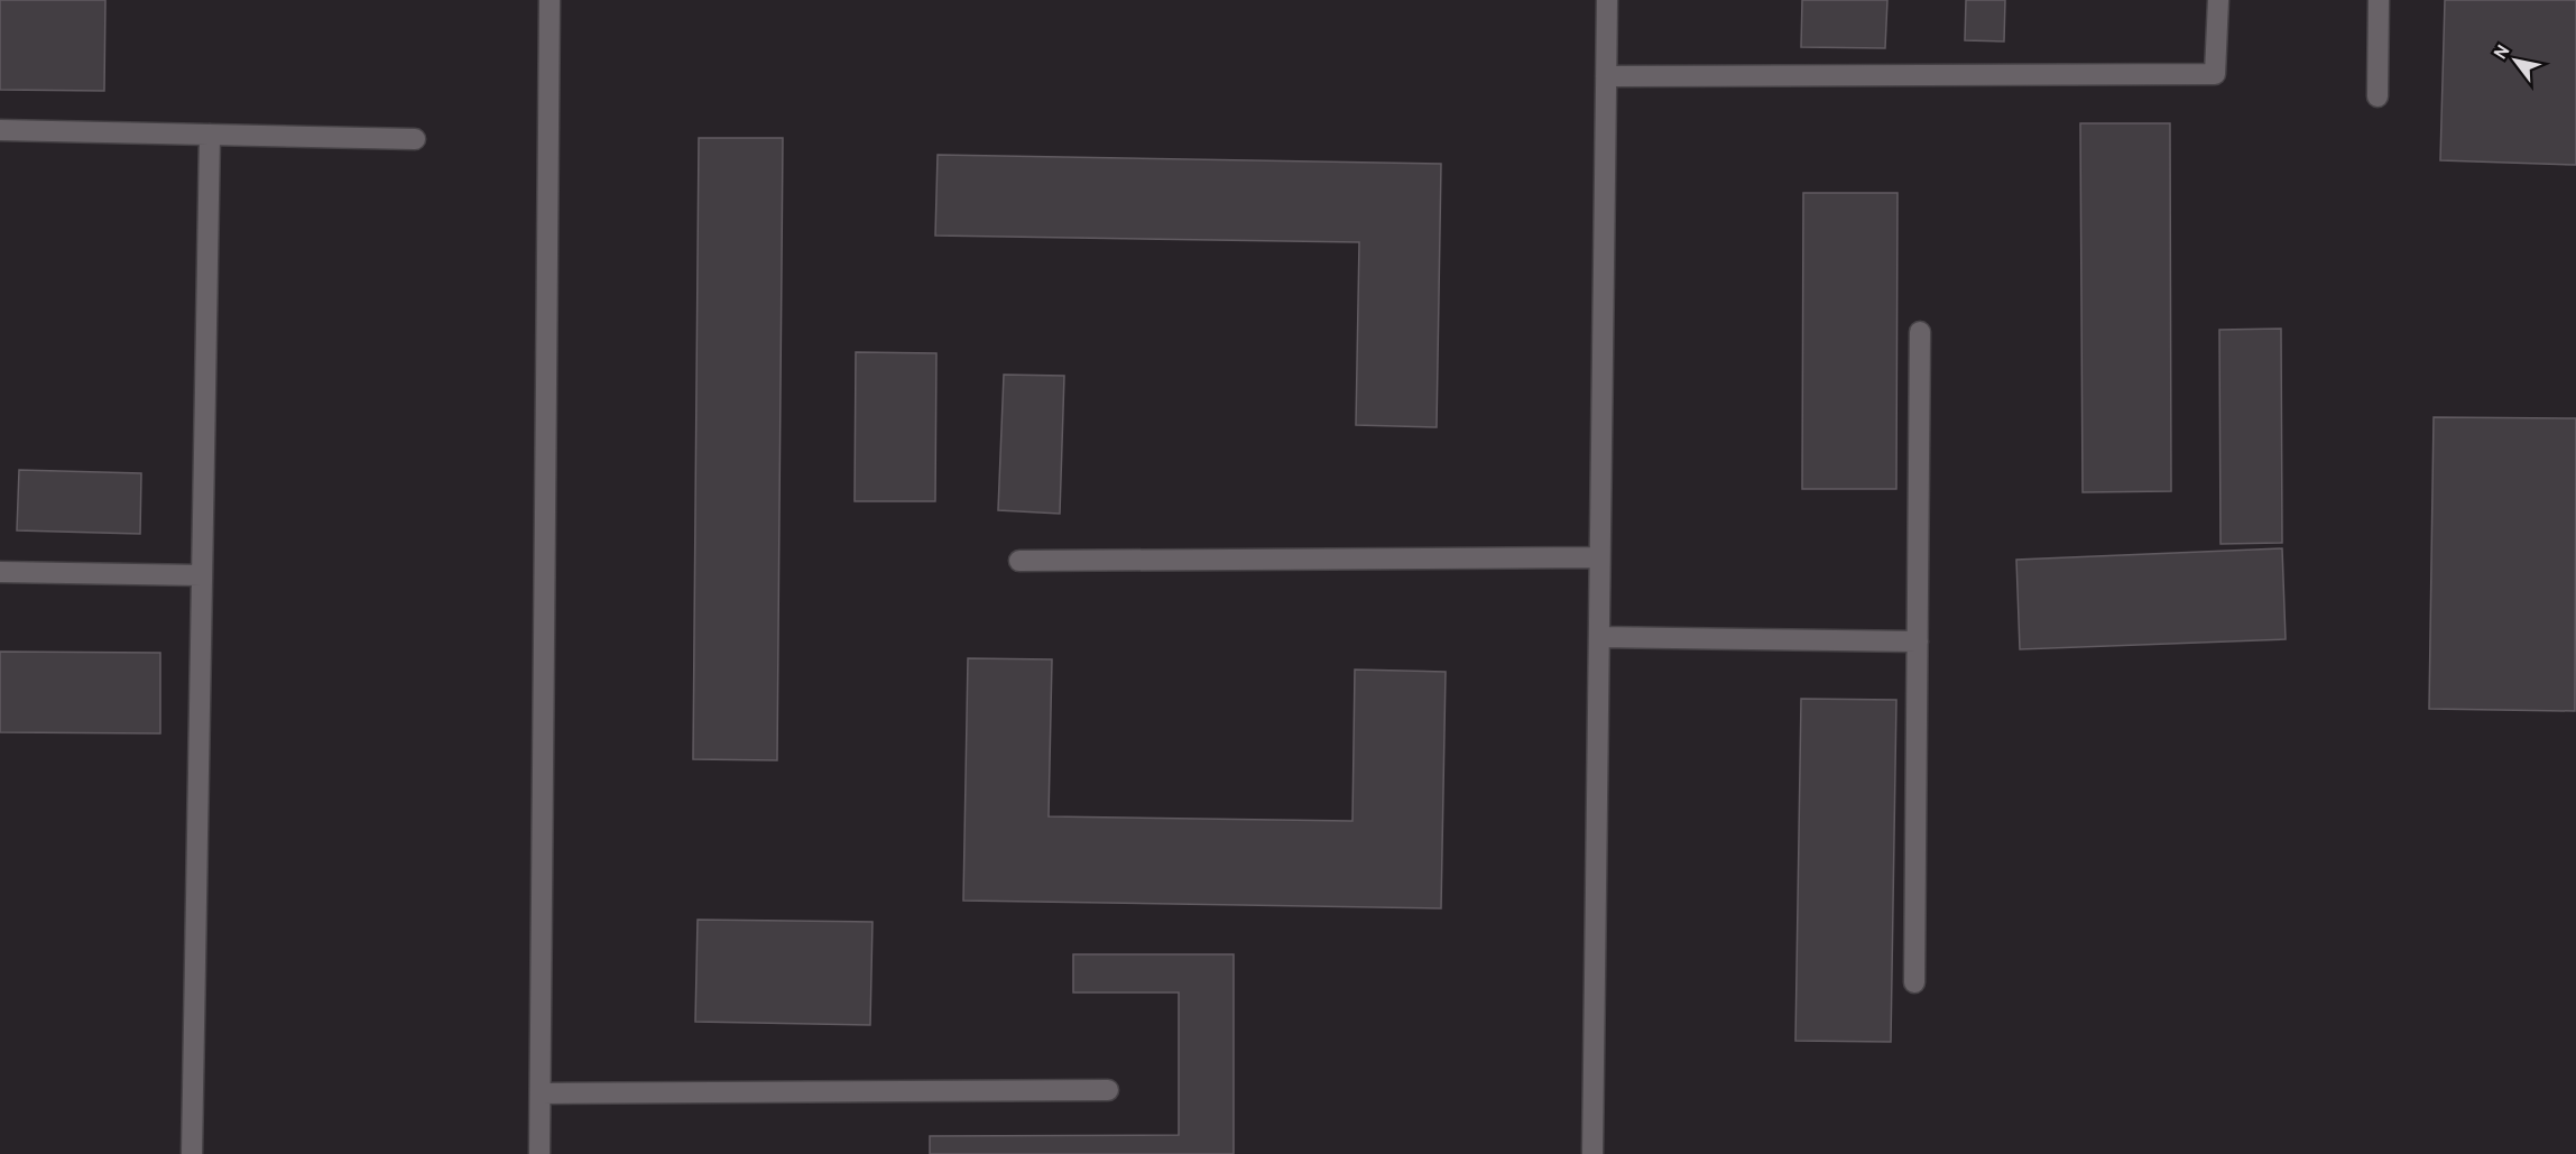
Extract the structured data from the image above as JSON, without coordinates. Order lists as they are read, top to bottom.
{
  "north": "top left"
}
